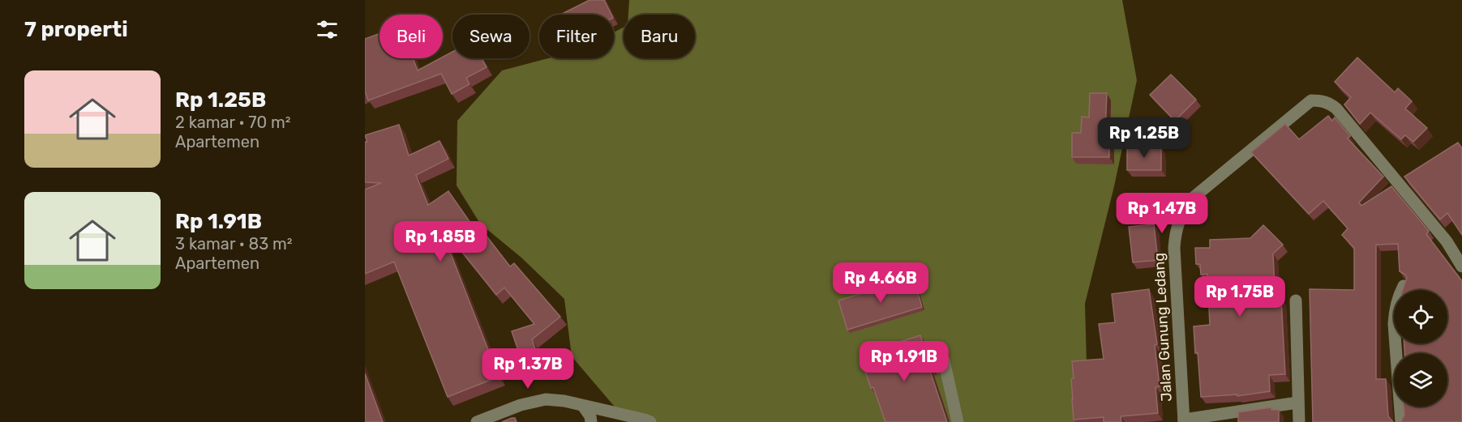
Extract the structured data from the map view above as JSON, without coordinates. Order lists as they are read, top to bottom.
{
  "streets": {
    "street": ["Jalan Gunung Ledang"]
  },
  "page": {
    "heading": "7 properti",
    "chip": [
      "Beli",
      "Sewa",
      "Filter",
      "Baru"
    ],
    "list": [
      {
        "name": "Rp 1.25B",
        "note": "2 kamar · 70 m² · Apartemen"
      },
      {
        "name": "Rp 1.91B",
        "note": "3 kamar · 83 m² · Apartemen"
      }
    ],
    "price": [
      "Rp 1.25B",
      "Rp 1.47B",
      "Rp 1.85B",
      "Rp 4.66B",
      "Rp 1.75B",
      "Rp 1.91B",
      "Rp 1.37B"
    ]
  }
}
